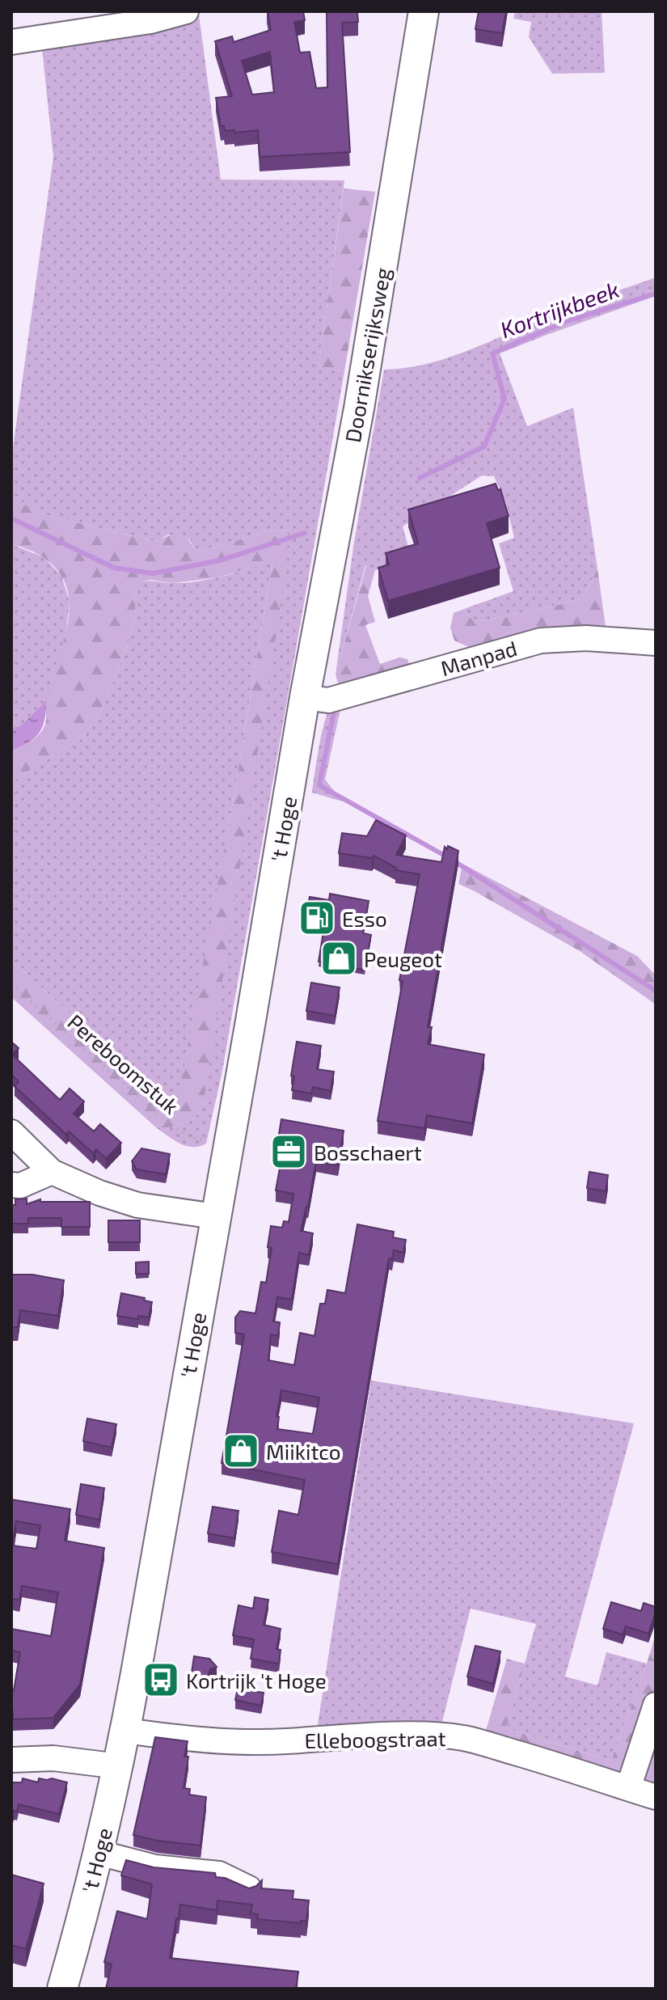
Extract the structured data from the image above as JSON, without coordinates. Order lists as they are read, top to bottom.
{
  "streets": {
    "main road": ["Doornikserijksweg", "'t Hoge"],
    "street": ["Manpad", "Elleboogstraat"],
    "path": ["Pereboomstuk"]
  },
  "crossings": [
    ["Doornikserijksweg", "Manpad"],
    ["Doornikserijksweg", "'t Hoge"],
    ["Manpad", "'t Hoge"],
    ["'t Hoge", "Pereboomstuk"],
    ["'t Hoge", "Elleboogstraat"]
  ],
  "water": ["Kortrijkbeek"],
  "places": {
    "fuel station": ["Esso"],
    "shop": ["Peugeot", "Miikitco"],
    "office": ["Bosschaert"],
    "bus stop": ["Kortrijk 't Hoge"]
  }
}
